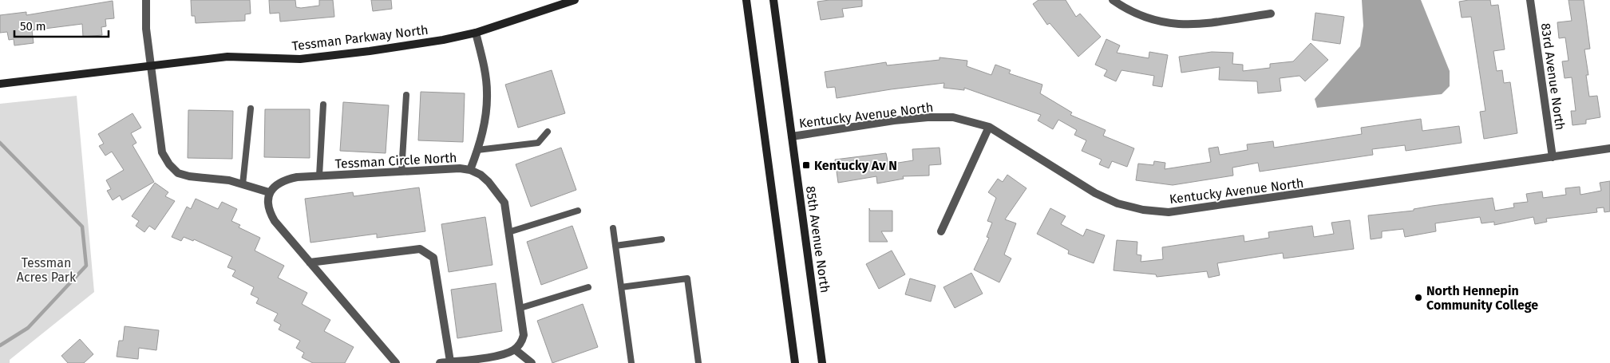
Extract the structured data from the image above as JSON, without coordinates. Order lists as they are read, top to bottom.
{
  "streets": {
    "main road": ["Tessman Parkway North", "85th Avenue North"],
    "street": ["83rd Avenue North", "Kentucky Avenue North", "Tessman Circle North"]
  },
  "crossings": [
    ["83rd Avenue North", "Kentucky Avenue North"],
    ["Kentucky Avenue North", "85th Avenue North"]
  ],
  "parks": ["Tessman Acres Park"],
  "places": {
    "transit": ["Kentucky Av N"],
    "other": ["North Hennepin Community College"]
  },
  "scale_bar": "50 m"
}
